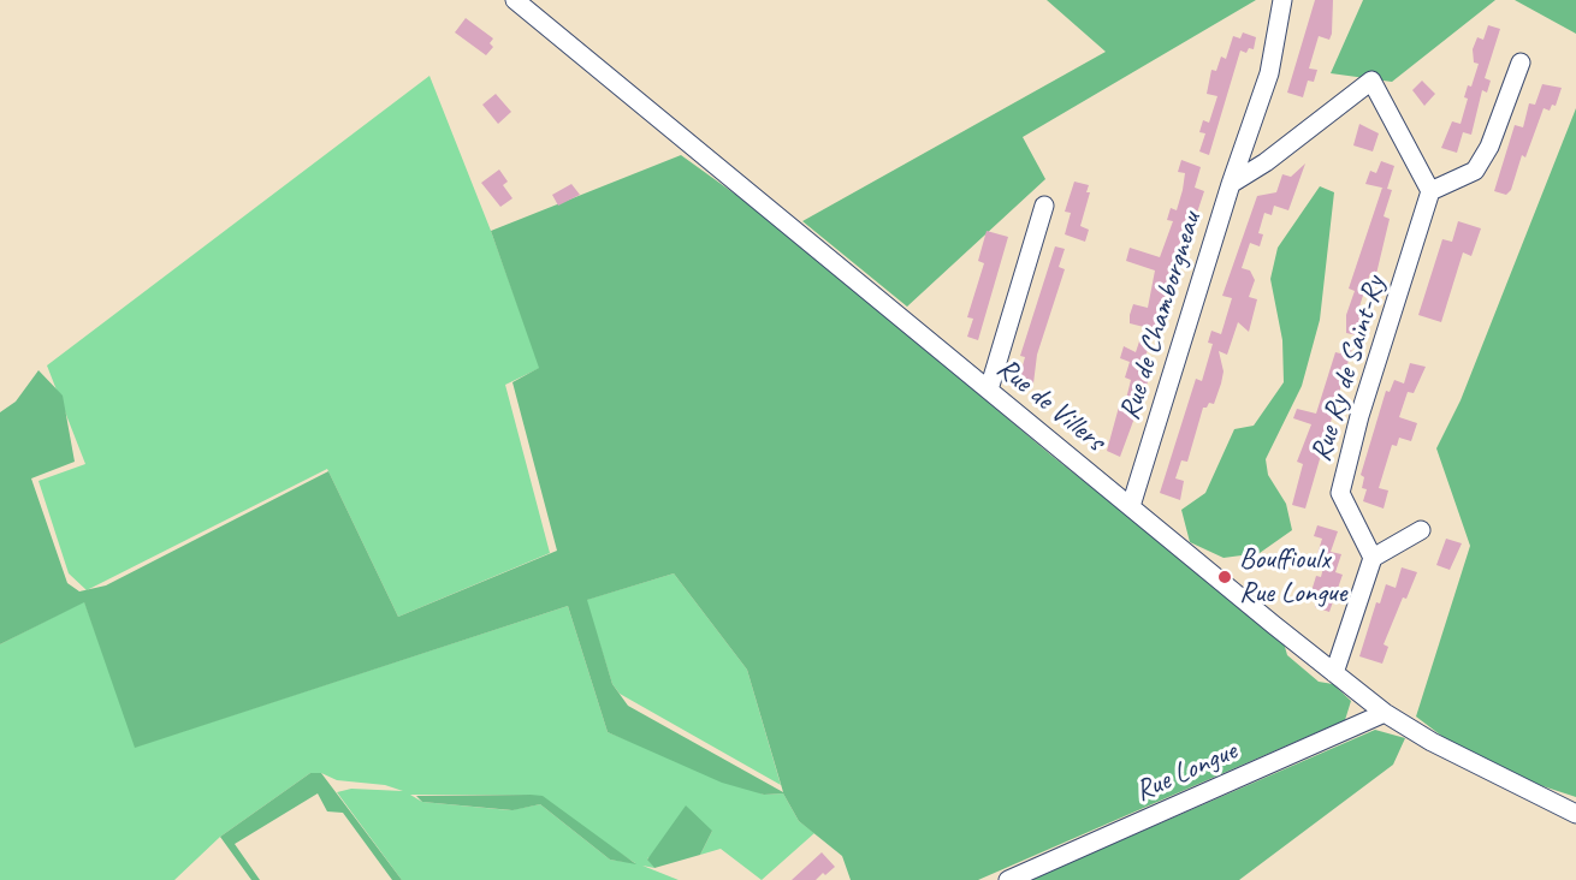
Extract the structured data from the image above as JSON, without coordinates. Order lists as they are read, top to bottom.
{
  "streets": {
    "street": [
      "Rue de Chamborgneau",
      "Rue Ry de Saint-Ry",
      "Rue de Villers",
      "Rue Longue"
    ]
  },
  "crossings": [
    ["Rue de Chamborgneau", "Rue Ry de Saint-Ry"],
    ["Rue de Chamborgneau", "Rue de Villers"],
    ["Rue de Villers", "Rue Longue"]
  ],
  "places": ["Bouffioulx Rue Longue"]
}
